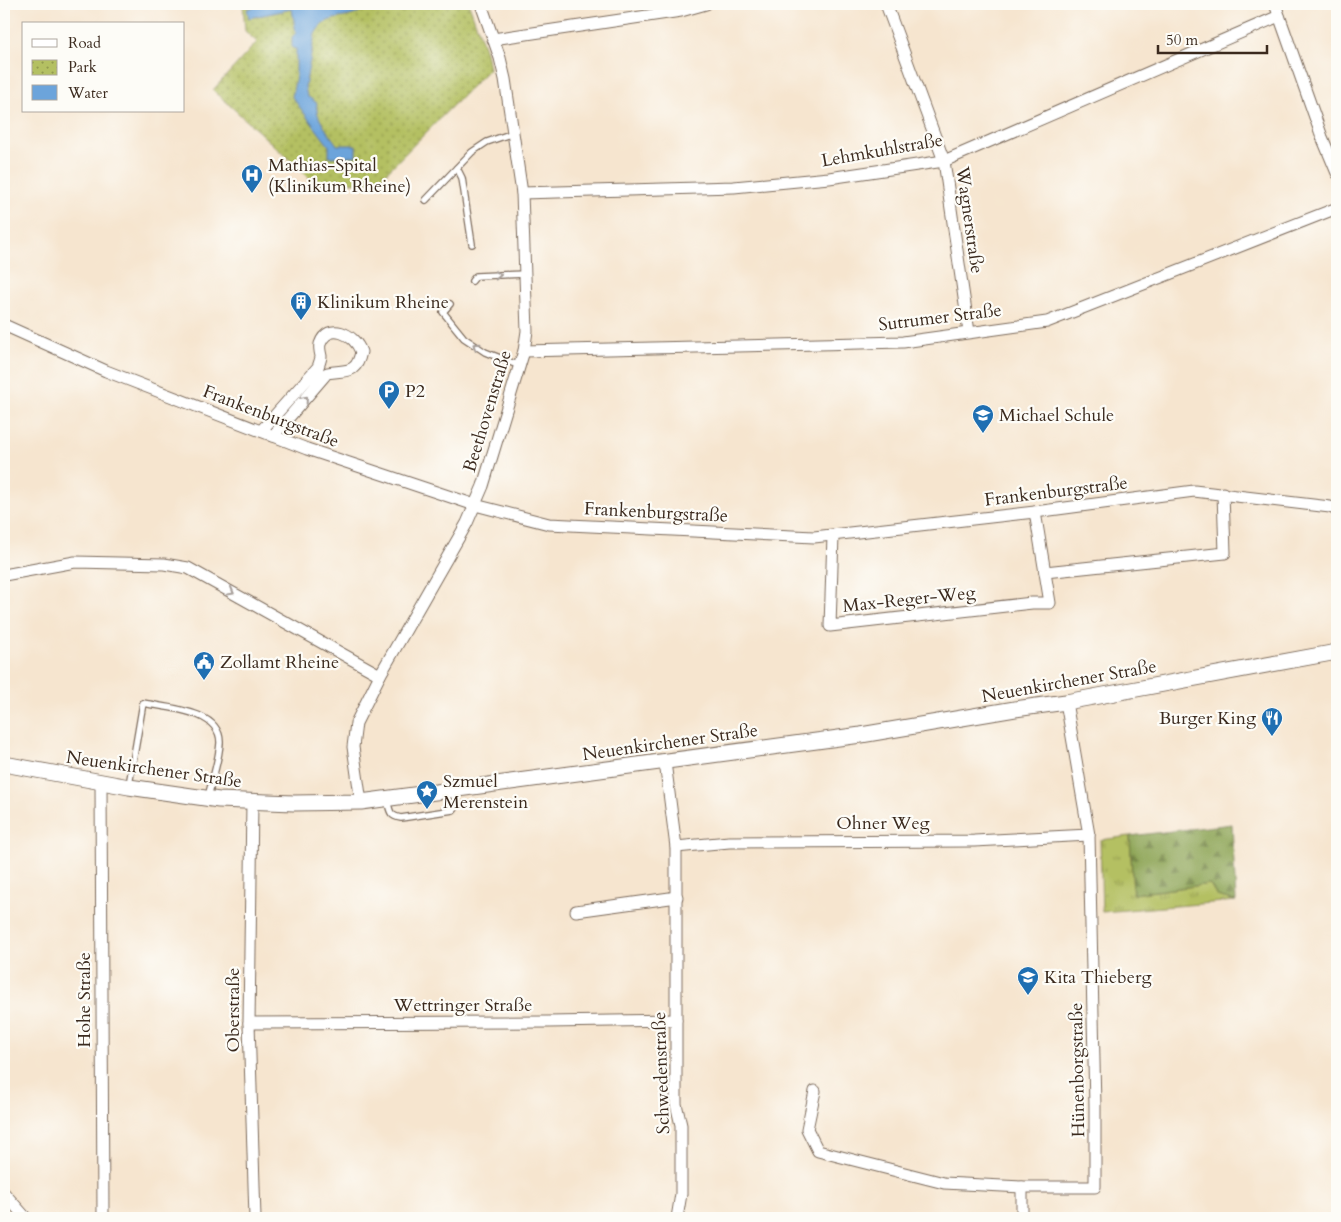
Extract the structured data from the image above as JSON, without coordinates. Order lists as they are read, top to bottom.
{
  "streets": {
    "street": [
      "Lehmkuhlstraße",
      "Wagnerstraße",
      "Sutrumer Straße",
      "Beethovenstraße",
      "Frankenburgstraße",
      "Max-Reger-Weg",
      "Neuenkirchener Straße",
      "Ohner Weg",
      "Hohe Straße",
      "Wettringer Straße",
      "Oberstraße",
      "Hünenborgstraße",
      "Schwedenstraße"
    ]
  },
  "crossings": [
    ["Lehmkuhlstraße", "Wagnerstraße"],
    ["Lehmkuhlstraße", "Beethovenstraße"],
    ["Wagnerstraße", "Sutrumer Straße"],
    ["Sutrumer Straße", "Beethovenstraße"],
    ["Beethovenstraße", "Frankenburgstraße"],
    ["Beethovenstraße", "Neuenkirchener Straße"],
    ["Frankenburgstraße", "Max-Reger-Weg"],
    ["Neuenkirchener Straße", "Hohe Straße"],
    ["Neuenkirchener Straße", "Oberstraße"],
    ["Neuenkirchener Straße", "Hünenborgstraße"],
    ["Neuenkirchener Straße", "Schwedenstraße"],
    ["Ohner Weg", "Hünenborgstraße"],
    ["Ohner Weg", "Schwedenstraße"],
    ["Wettringer Straße", "Oberstraße"],
    ["Wettringer Straße", "Schwedenstraße"]
  ],
  "places": {
    "hospital": ["Mathias-Spital (Klinikum Rheine)"],
    "building": ["Klinikum Rheine"],
    "parking": ["P2"],
    "school or university": ["Michael Schule", "Kita Thieberg"],
    "public building": ["Zollamt Rheine"],
    "restaurant": ["Burger King"],
    "place": ["Szmuel Merenstein"]
  },
  "legend": ["Road", "Park", "Water"],
  "scale_bar": "50 m"
}
